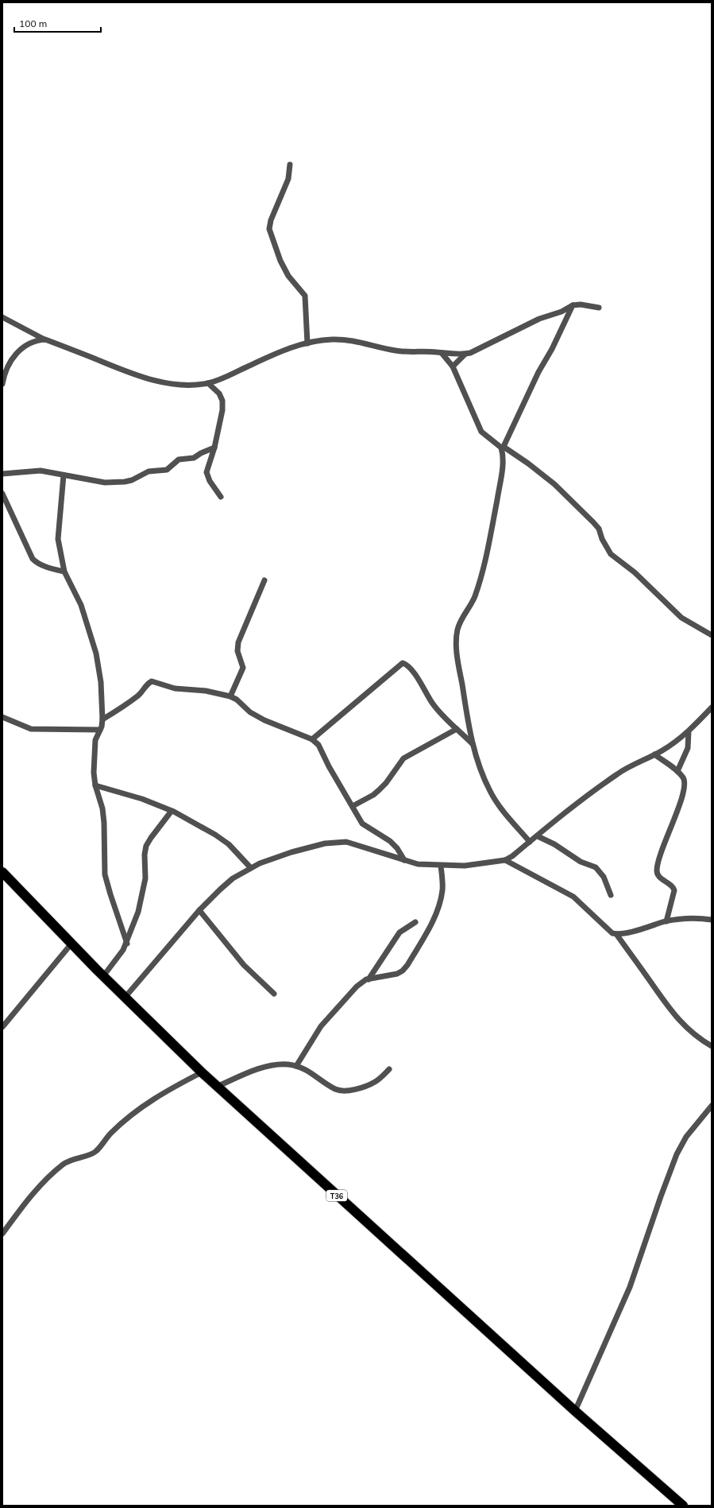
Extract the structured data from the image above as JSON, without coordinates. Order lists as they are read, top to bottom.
{
  "streets": {
    "highway": ["T36"]
  },
  "scale_bar": "100 m"
}
